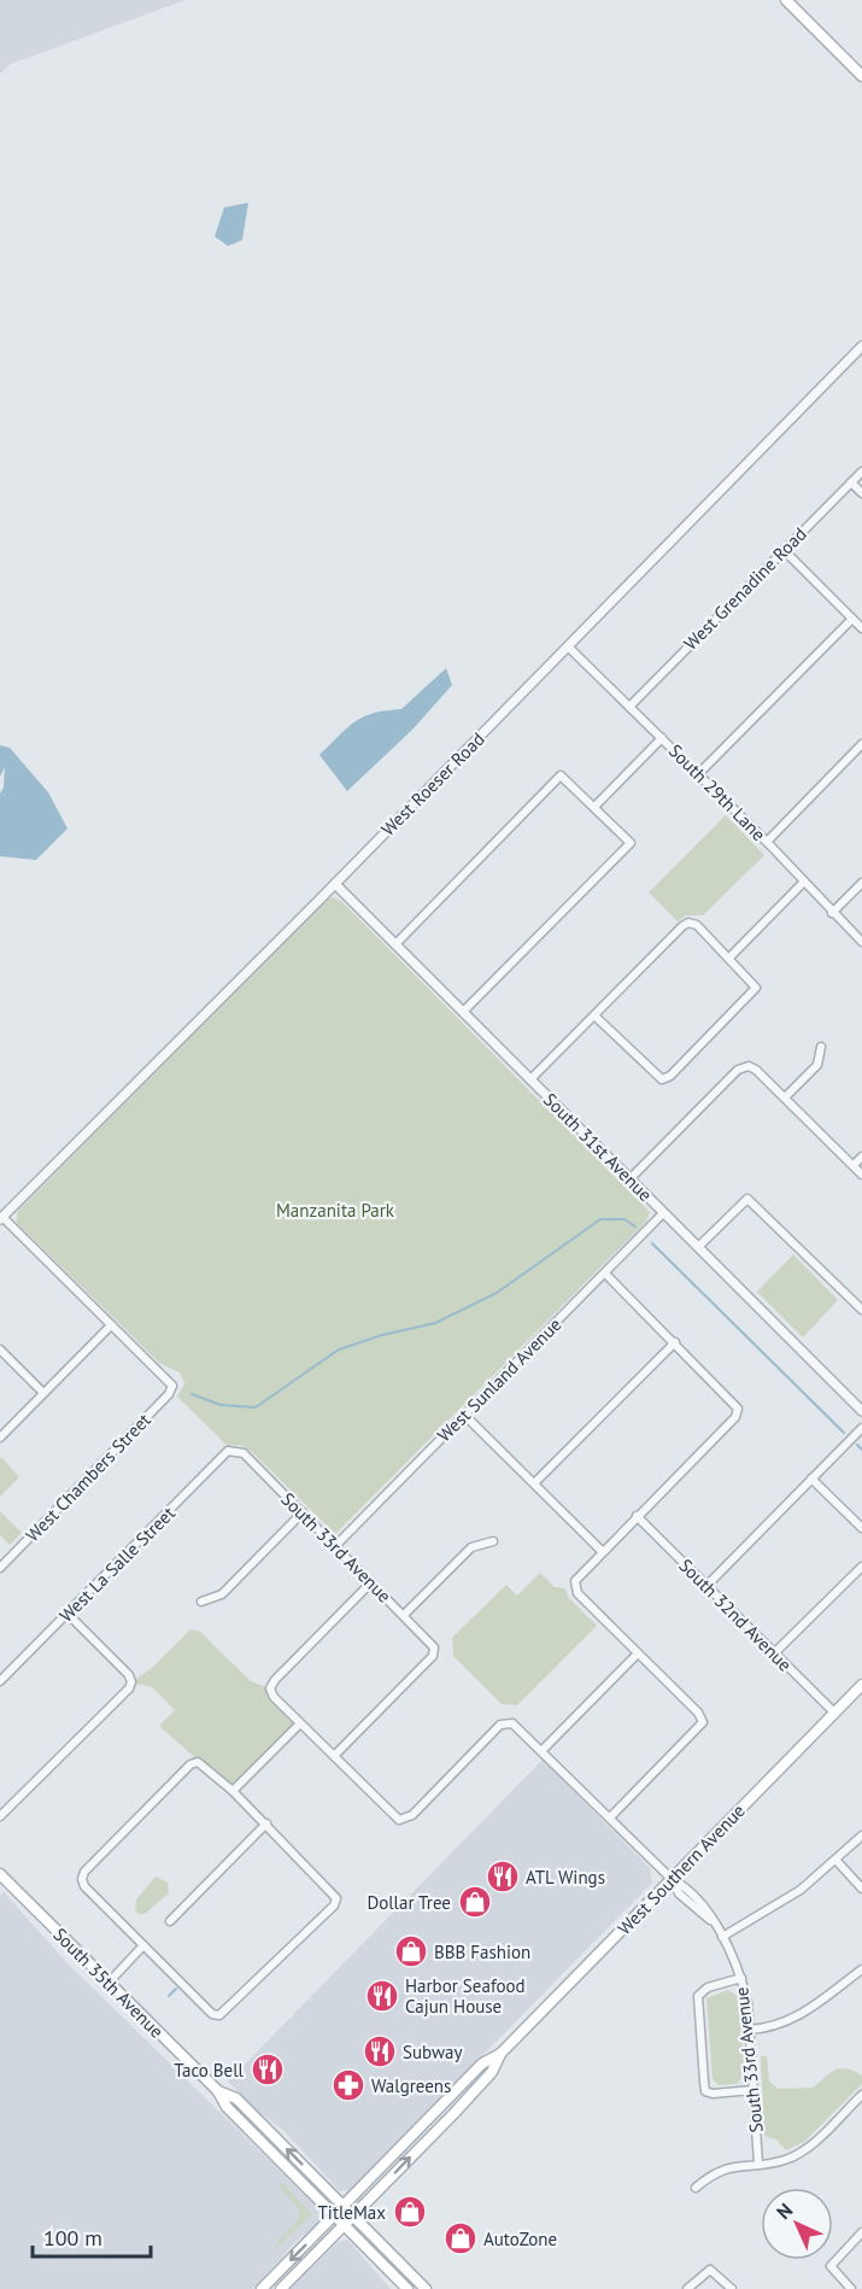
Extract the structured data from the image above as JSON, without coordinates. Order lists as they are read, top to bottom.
{
  "streets": {
    "main road": ["West Southern Avenue", "South 35th Avenue"],
    "street": [
      "West Grenadine Road",
      "West Roeser Road",
      "South 29th Lane",
      "South 31st Avenue",
      "West Sunland Avenue",
      "West Chambers Street",
      "South 33rd Avenue",
      "West La Salle Street",
      "South 32nd Avenue"
    ]
  },
  "crossings": [
    ["West Grenadine Road", "South 29th Lane"],
    ["West Roeser Road", "South 29th Lane"],
    ["West Roeser Road", "South 31st Avenue"],
    ["South 31st Avenue", "West Sunland Avenue"],
    ["West Sunland Avenue", "South 33rd Avenue"],
    ["South 33rd Avenue", "West La Salle Street"],
    ["South 33rd Avenue", "West Southern Avenue"],
    ["South 32nd Avenue", "West Southern Avenue"],
    ["West Southern Avenue", "South 35th Avenue"]
  ],
  "parks": ["Manzanita Park"],
  "places": {
    "restaurant": [
      "ATL Wings",
      "Harbor Seafood Cajun House",
      "Subway",
      "Taco Bell"
    ],
    "shop": [
      "Dollar Tree",
      "BBB Fashion",
      "TitleMax",
      "AutoZone"
    ],
    "pharmacy": ["Walgreens"]
  },
  "scale_bar": "100 m",
  "north": "top left"
}
